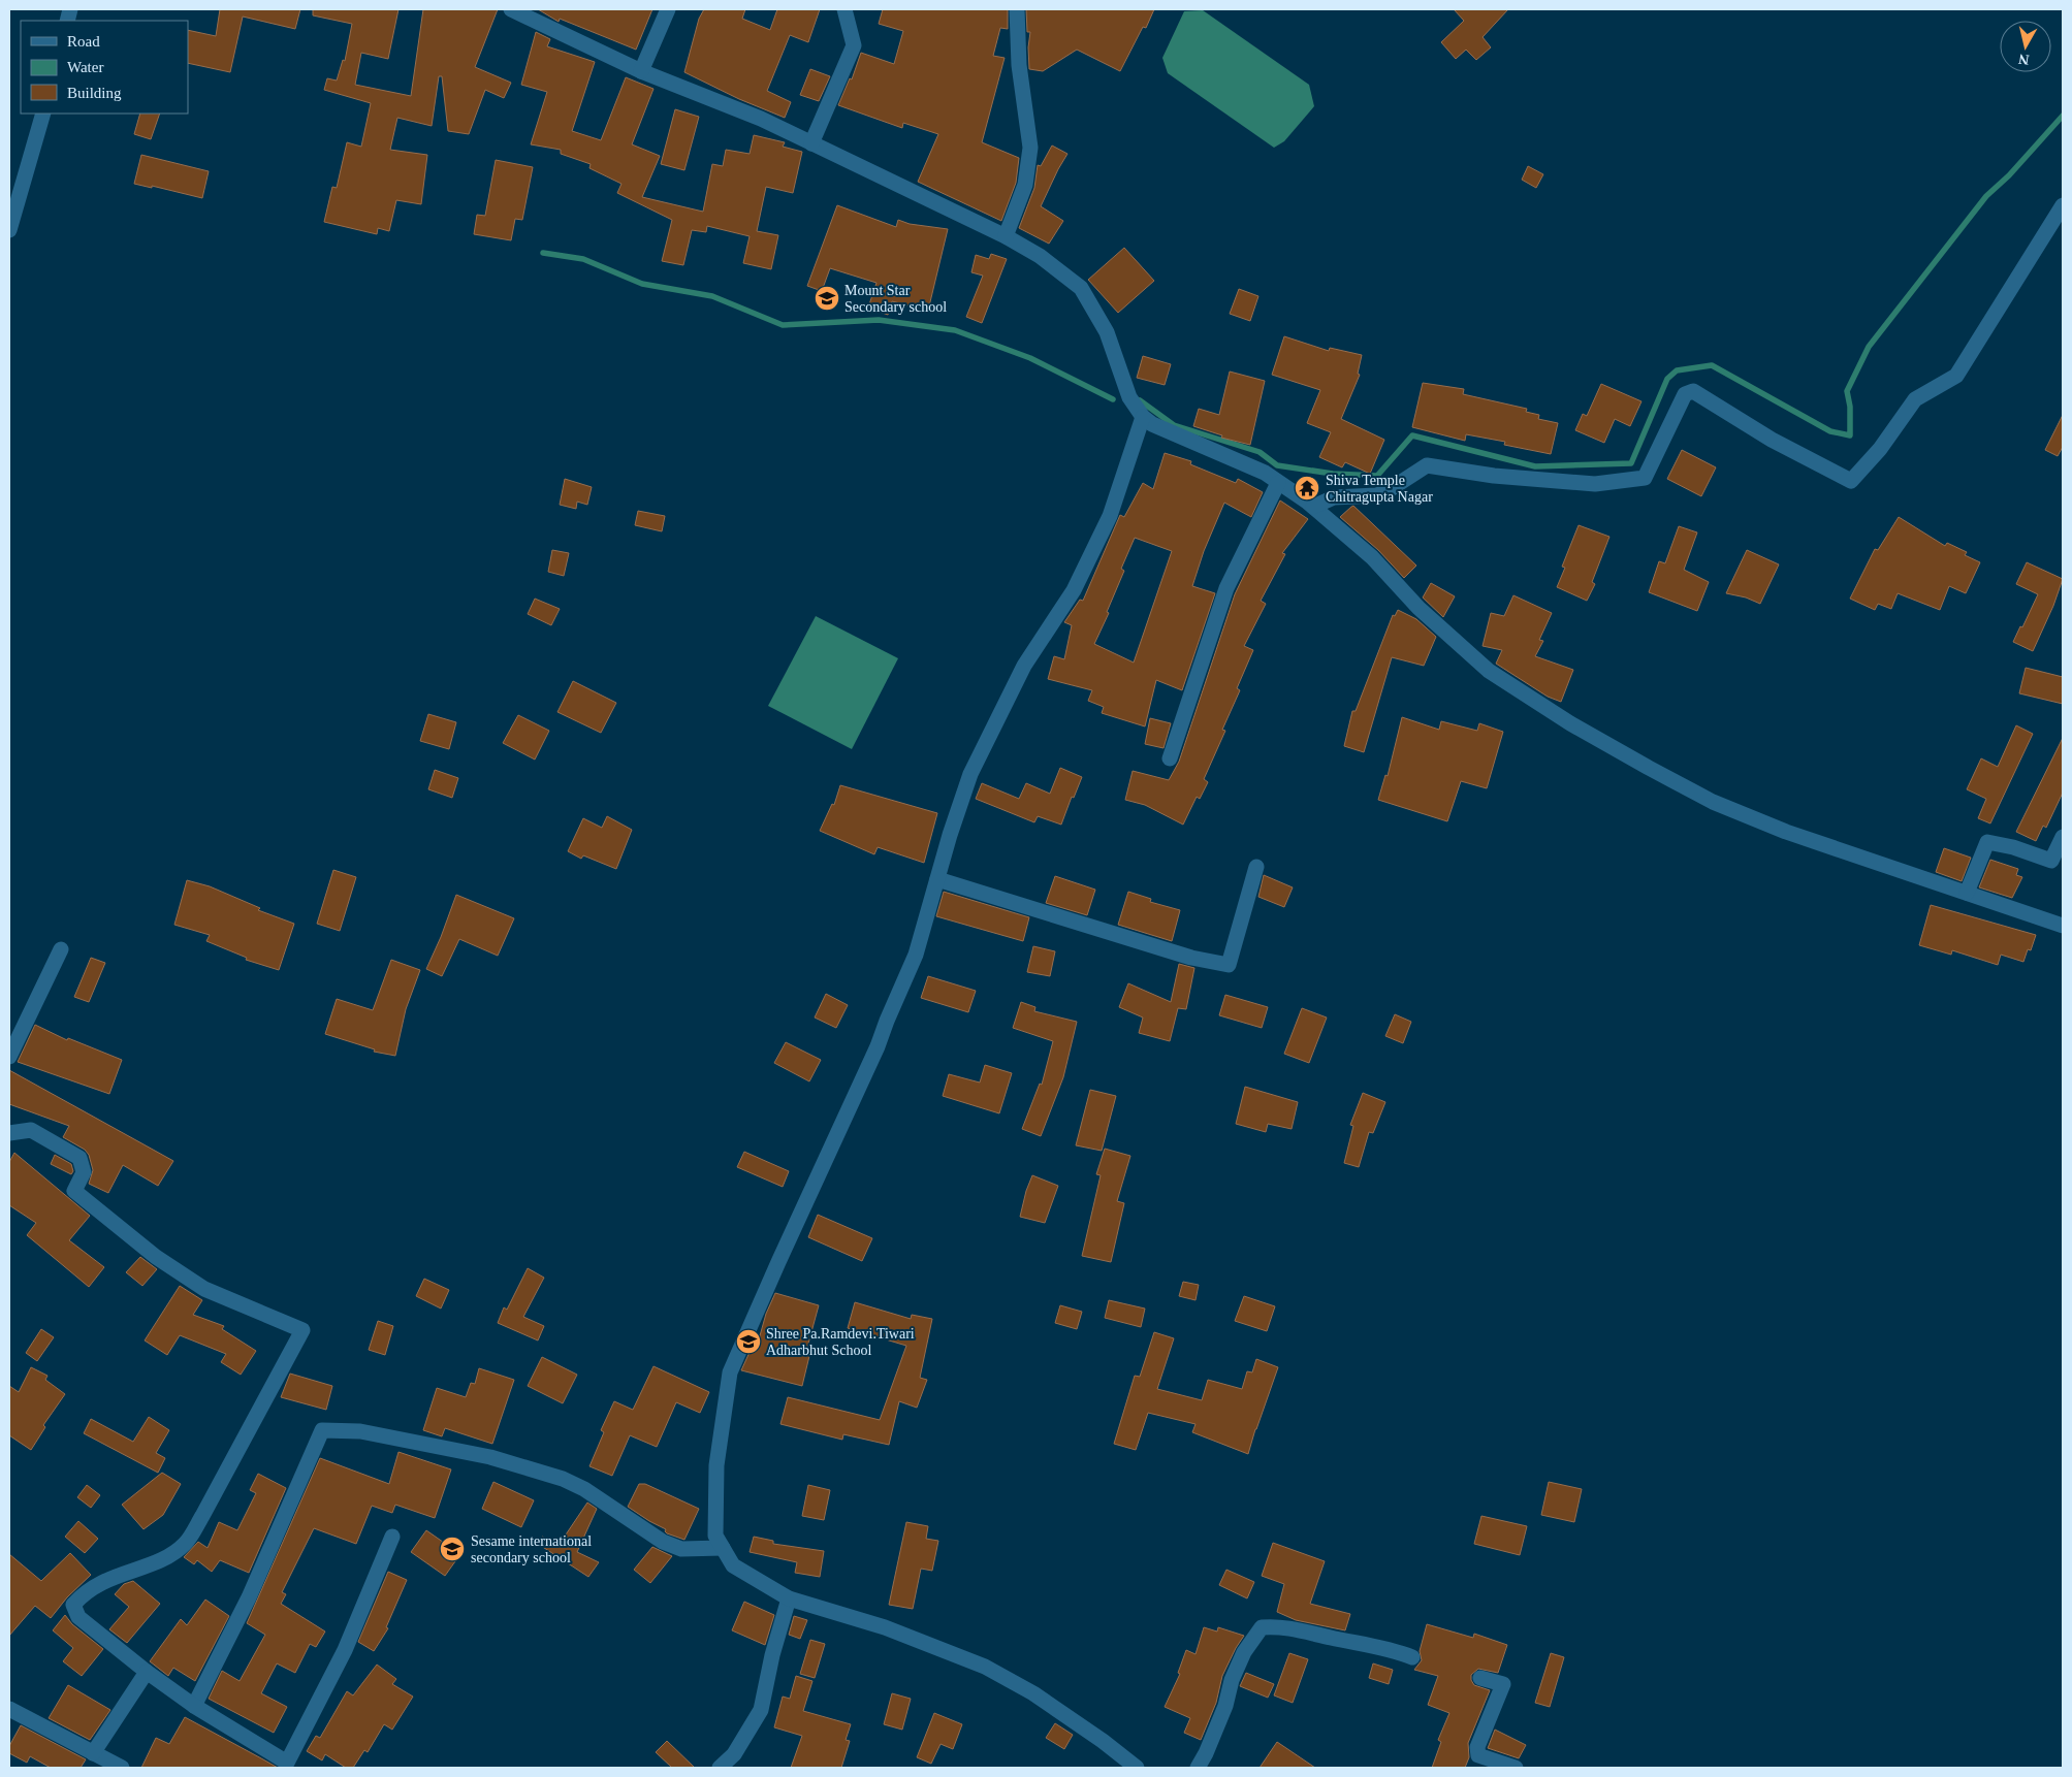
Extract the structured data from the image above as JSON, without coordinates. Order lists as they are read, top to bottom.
{
  "places": {
    "school or university": ["Mount Star Secondary school", "Shree Pa.Ramdevi.Tiwari Adharbhut School", "Sesame international secondary school"],
    "temple": ["Shiva Temple Chitragupta Nagar"]
  },
  "legend": ["Road", "Water", "Building"],
  "north": "bottom"
}
